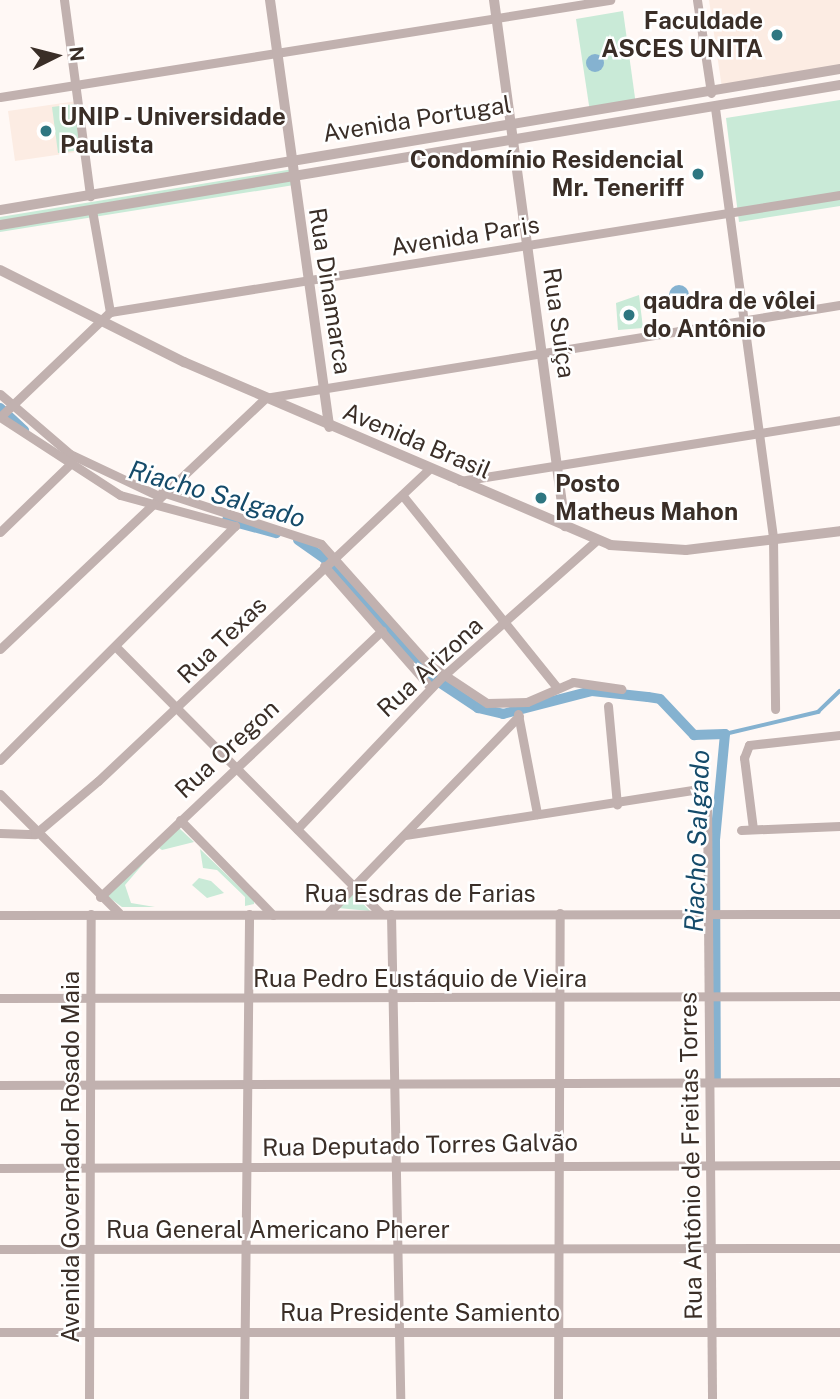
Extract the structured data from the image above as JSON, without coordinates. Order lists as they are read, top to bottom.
{
  "streets": {
    "street": [
      "Avenida Portugal",
      "Avenida Paris",
      "Rua Dinamarca",
      "Rua Suíça",
      "Avenida Brasil",
      "Rua Texas",
      "Rua Arizona",
      "Rua Oregon",
      "Rua Esdras de Farias",
      "Rua Pedro Eustáquio de Vieira",
      "Rua Deputado Torres Galvão",
      "Rua Antônio de Freitas Torres",
      "Avenida Governador Rosado Maia",
      "Rua General Americano Pherer",
      "Rua Presidente Samiento"
    ]
  },
  "crossings": [
    ["Avenida Portugal", "Rua Dinamarca"],
    ["Avenida Portugal", "Rua Suíça"],
    ["Avenida Paris", "Rua Dinamarca"],
    ["Avenida Paris", "Rua Suíça"],
    ["Rua Dinamarca", "Avenida Brasil"],
    ["Rua Suíça", "Avenida Brasil"],
    ["Avenida Brasil", "Rua Texas"],
    ["Avenida Brasil", "Rua Arizona"],
    ["Rua Esdras de Farias", "Rua Antônio de Freitas Torres"],
    ["Rua Esdras de Farias", "Avenida Governador Rosado Maia"],
    ["Rua Pedro Eustáquio de Vieira", "Rua Antônio de Freitas Torres"],
    ["Rua Pedro Eustáquio de Vieira", "Avenida Governador Rosado Maia"],
    ["Rua Deputado Torres Galvão", "Rua Antônio de Freitas Torres"],
    ["Rua Deputado Torres Galvão", "Avenida Governador Rosado Maia"],
    ["Rua Antônio de Freitas Torres", "Rua General Americano Pherer"],
    ["Rua Antônio de Freitas Torres", "Rua Presidente Samiento"],
    ["Avenida Governador Rosado Maia", "Rua General Americano Pherer"],
    ["Avenida Governador Rosado Maia", "Rua Presidente Samiento"]
  ],
  "water": ["Riacho Salgado"],
  "places": [
    "Faculdade ASCES UNITA",
    "UNIP - Universidade Paulista",
    "Condomínio Residencial Mr. Teneriff",
    "qaudra de vôlei do Antônio",
    "Posto Matheus Mahon"
  ],
  "north": "right"
}
